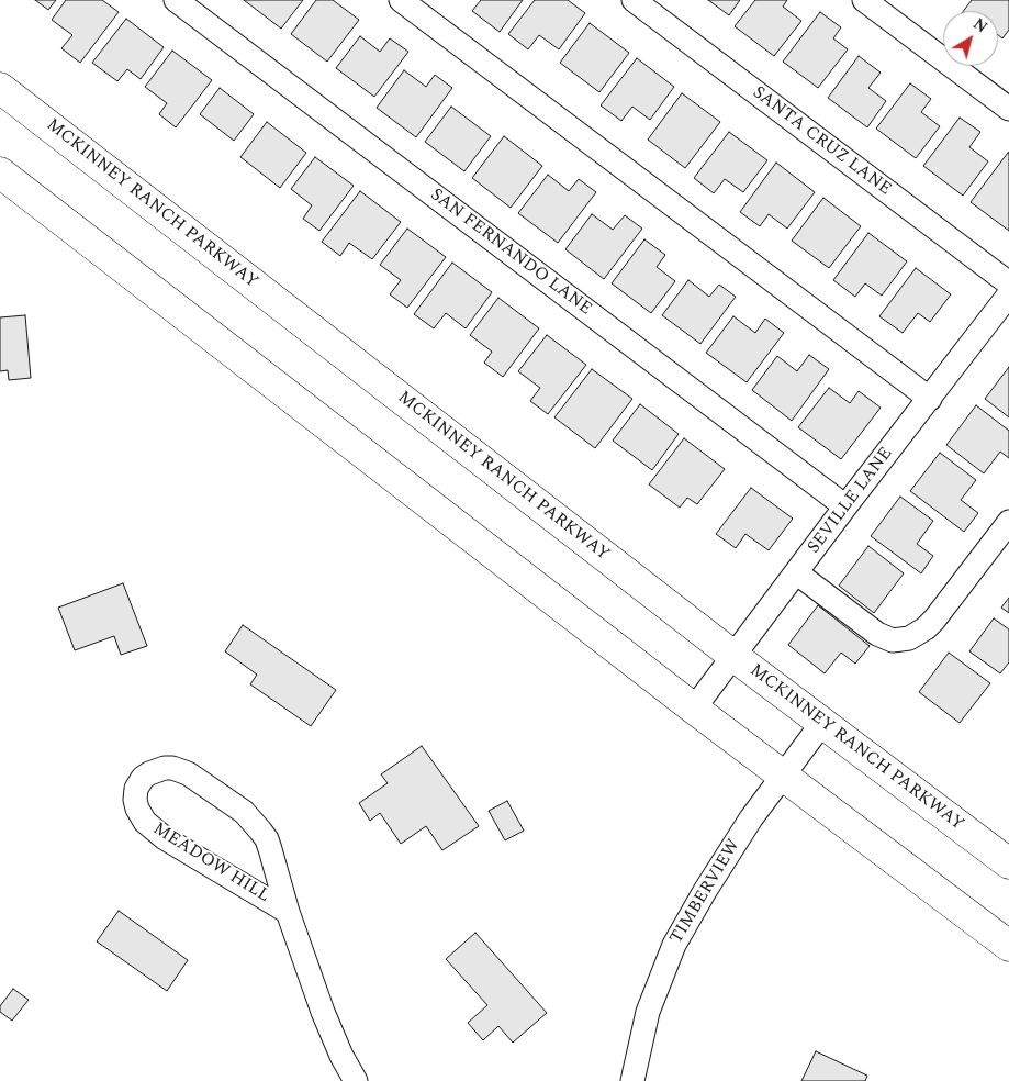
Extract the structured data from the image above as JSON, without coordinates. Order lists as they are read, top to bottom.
{
  "streets": {
    "main road": ["MCKINNEY RANCH PARKWAY"],
    "street": [
      "SANTA CRUZ LANE",
      "SAN FERNANDO LANE",
      "SEVILLE LANE",
      "MEADOW HILL",
      "TIMBERVIEW"
    ]
  },
  "crossings": [
    ["MCKINNEY RANCH PARKWAY", "SEVILLE LANE"],
    ["MCKINNEY RANCH PARKWAY", "TIMBERVIEW"],
    ["SAN FERNANDO LANE", "SEVILLE LANE"]
  ],
  "north": "top right"
}
